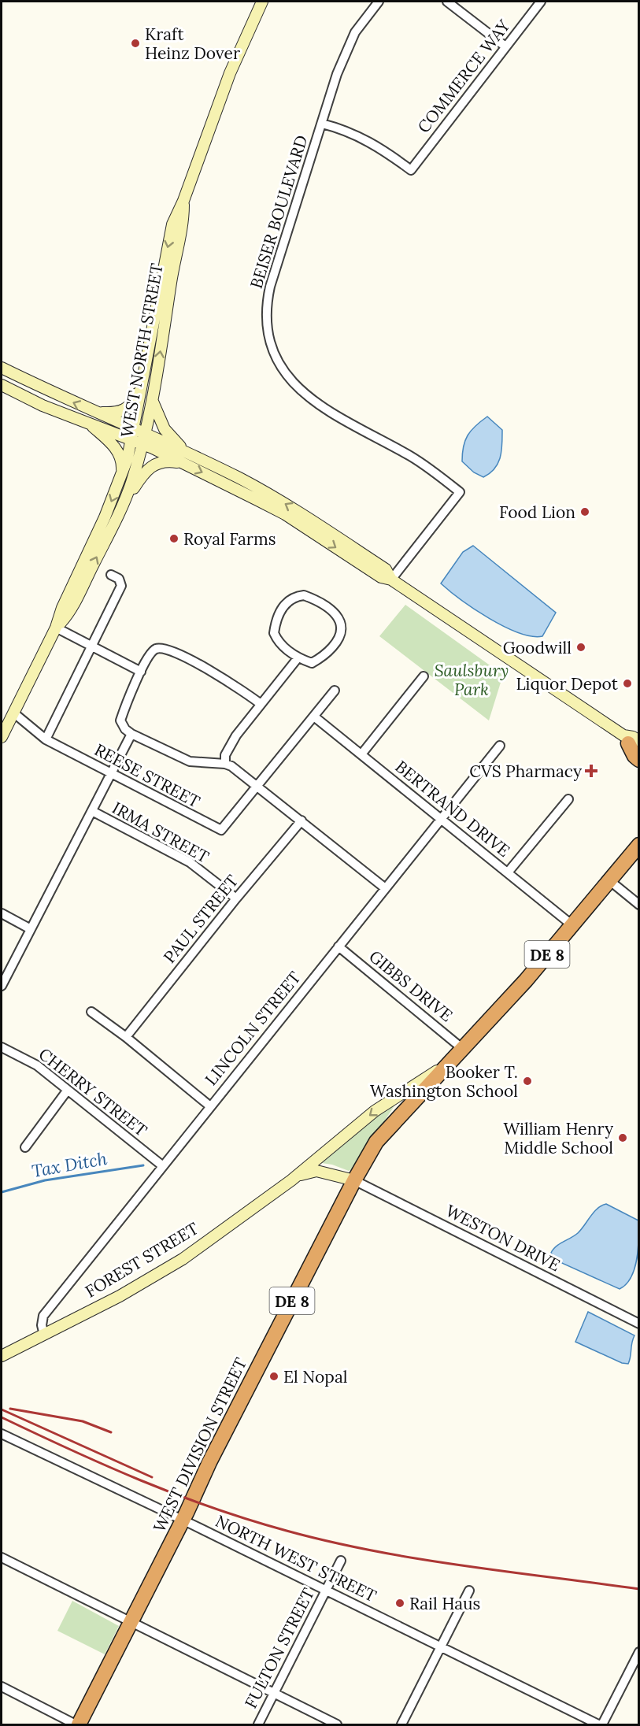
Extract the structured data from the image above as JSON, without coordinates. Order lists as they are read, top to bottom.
{
  "streets": {
    "highway": ["DE 8", "FOREST STREET", "WEST DIVISION STREET"],
    "main road": ["WEST NORTH STREET"],
    "street": [
      "COMMERCE WAY",
      "BEISER BOULEVARD",
      "REESE STREET",
      "BERTRAND DRIVE",
      "IRMA STREET",
      "PAUL STREET",
      "GIBBS DRIVE",
      "LINCOLN STREET",
      "CHERRY STREET",
      "WESTON DRIVE",
      "NORTH WEST STREET",
      "FULTON STREET"
    ]
  },
  "crossings": [
    ["COMMERCE WAY", "BEISER BOULEVARD"],
    ["WEST NORTH STREET", "REESE STREET"],
    ["REESE STREET", "BERTRAND DRIVE"],
    ["BERTRAND DRIVE", "LINCOLN STREET"],
    ["BERTRAND DRIVE", "FOREST STREET"],
    ["IRMA STREET", "PAUL STREET"],
    ["GIBBS DRIVE", "LINCOLN STREET"],
    ["GIBBS DRIVE", "FOREST STREET"],
    ["LINCOLN STREET", "CHERRY STREET"],
    ["LINCOLN STREET", "FOREST STREET"],
    ["WESTON DRIVE", "FOREST STREET"],
    ["WESTON DRIVE", "WEST DIVISION STREET"],
    ["FOREST STREET", "WEST DIVISION STREET"],
    ["WEST DIVISION STREET", "NORTH WEST STREET"],
    ["NORTH WEST STREET", "FULTON STREET"]
  ],
  "water": ["Tax Ditch"],
  "parks": ["Saulsbury Park"],
  "places": {
    "other": [
      "Kraft Heinz Dover",
      "Food Lion",
      "Royal Farms",
      "Goodwill",
      "Liquor Depot",
      "Booker T. Washington School",
      "William Henry Middle School",
      "El Nopal",
      "Rail Haus"
    ],
    "health": ["CVS Pharmacy"]
  }
}
